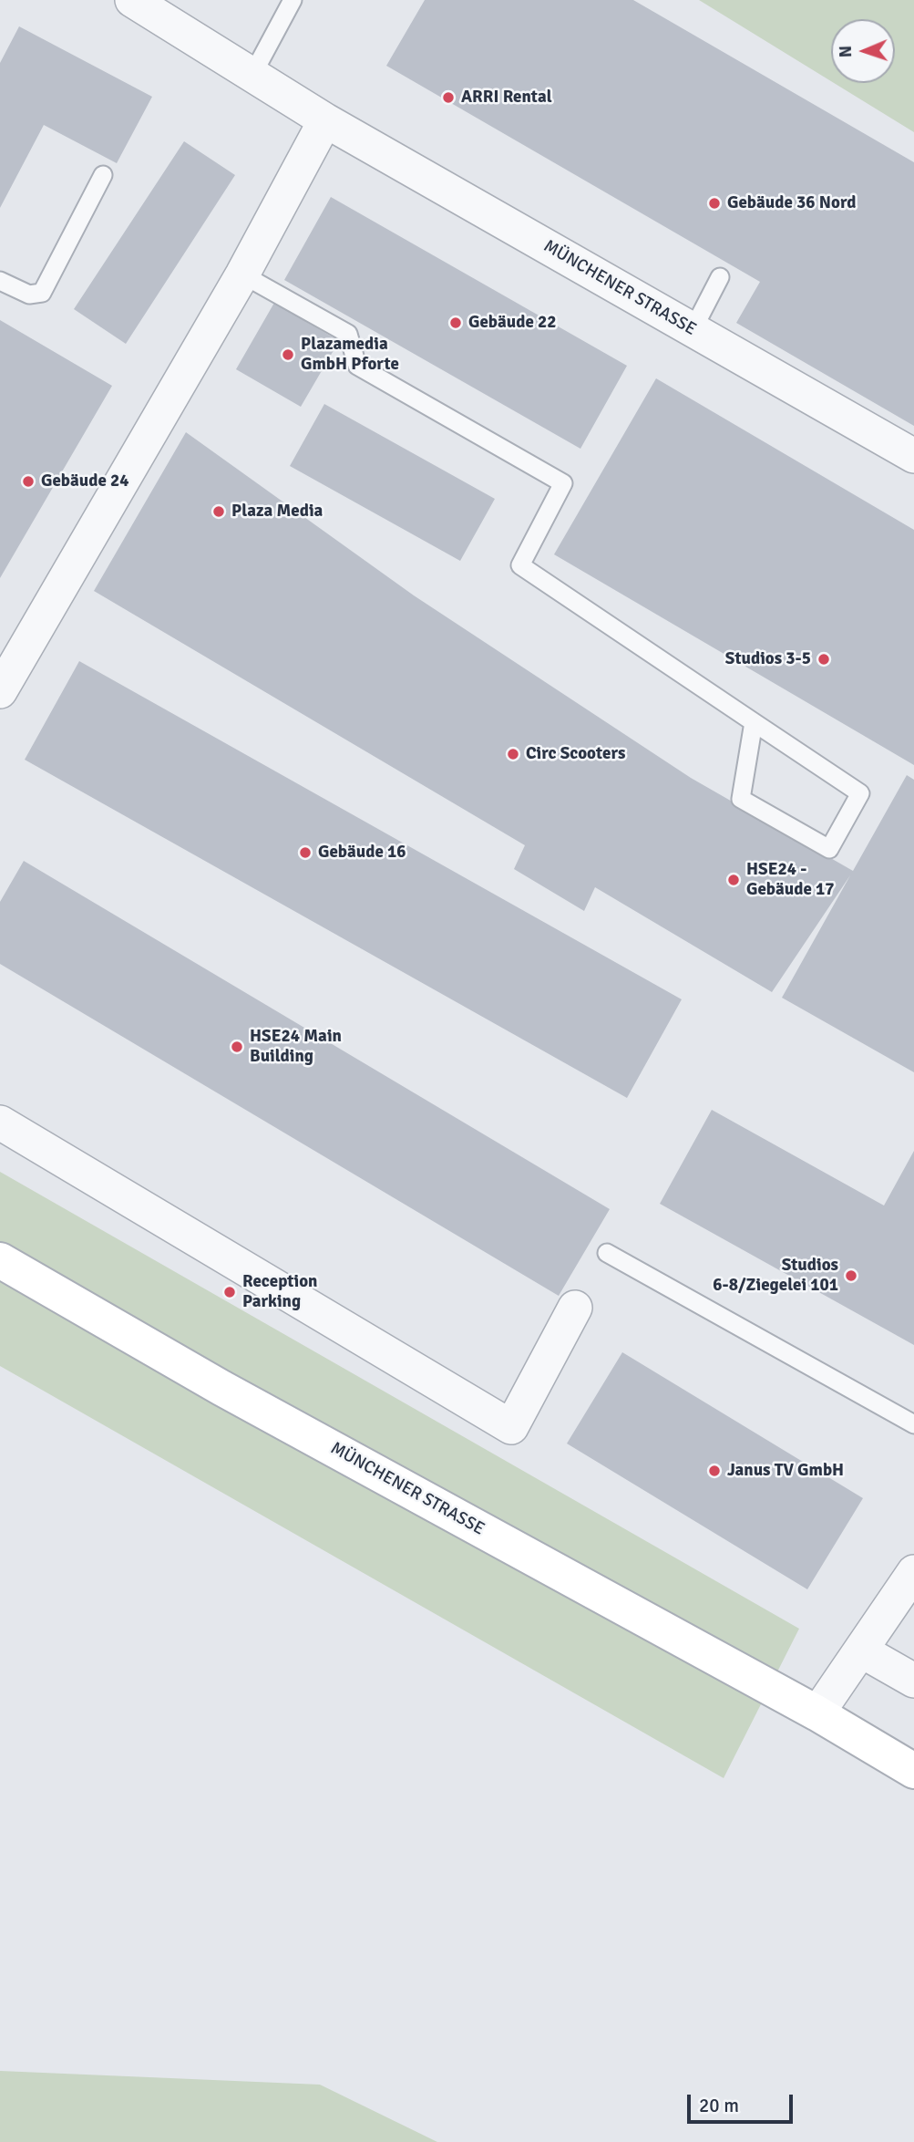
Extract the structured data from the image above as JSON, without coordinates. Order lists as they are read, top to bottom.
{
  "streets": {
    "main road": ["MÜNCHENER STRASSE"]
  },
  "places": [
    "ARRI Rental",
    "Gebäude 36 Nord",
    "Gebäude 22",
    "Plazamedia GmbH Pforte",
    "Gebäude 24",
    "Plaza Media",
    "Studios 3-5",
    "Circ Scooters",
    "Gebäude 16",
    "HSE24 - Gebäude 17",
    "HSE24 Main Building",
    "Studios 6-8/Ziegelei 101",
    "Reception Parking",
    "Janus TV GmbH"
  ],
  "scale_bar": "20 m",
  "north": "left"
}
